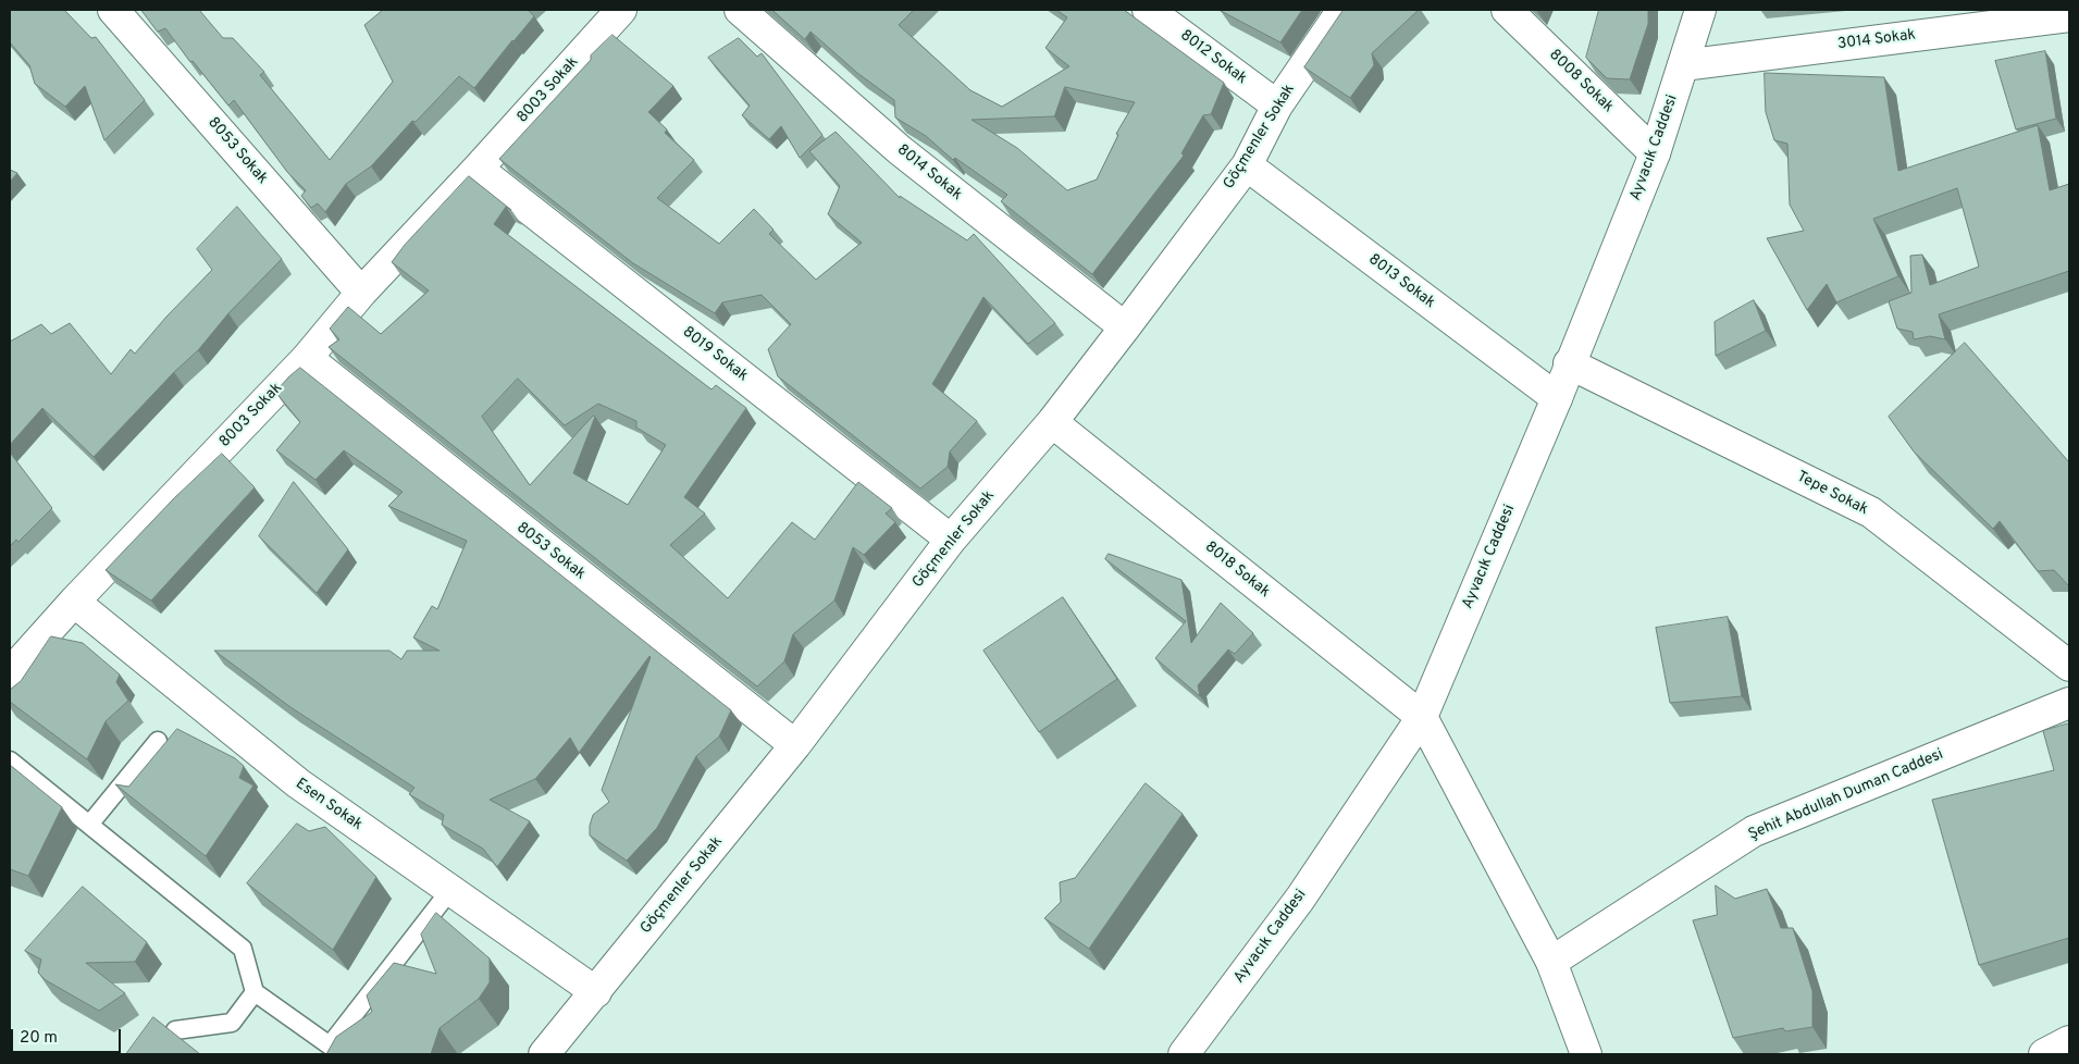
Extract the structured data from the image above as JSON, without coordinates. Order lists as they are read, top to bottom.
{
  "streets": {
    "street": [
      "3014 Sokak",
      "8012 Sokak",
      "8008 Sokak",
      "8003 Sokak",
      "Göçmenler Sokak",
      "Ayvacık Caddesi",
      "8053 Sokak",
      "8014 Sokak",
      "8013 Sokak",
      "8019 Sokak",
      "Tepe Sokak",
      "8018 Sokak",
      "Şehit Abdullah Duman Caddesi",
      "Esen Sokak"
    ]
  },
  "crossings": [
    ["3014 Sokak", "Ayvacık Caddesi"],
    ["8012 Sokak", "Göçmenler Sokak"],
    ["8008 Sokak", "Ayvacık Caddesi"],
    ["8003 Sokak", "8053 Sokak"],
    ["8003 Sokak", "8019 Sokak"],
    ["8003 Sokak", "Esen Sokak"],
    ["Göçmenler Sokak", "8053 Sokak"],
    ["Göçmenler Sokak", "8014 Sokak"],
    ["Göçmenler Sokak", "8013 Sokak"],
    ["Göçmenler Sokak", "8019 Sokak"],
    ["Göçmenler Sokak", "8018 Sokak"],
    ["Göçmenler Sokak", "Esen Sokak"],
    ["Ayvacık Caddesi", "8013 Sokak"],
    ["Ayvacık Caddesi", "Tepe Sokak"],
    ["Ayvacık Caddesi", "8018 Sokak"]
  ],
  "scale_bar": "20 m"
}
